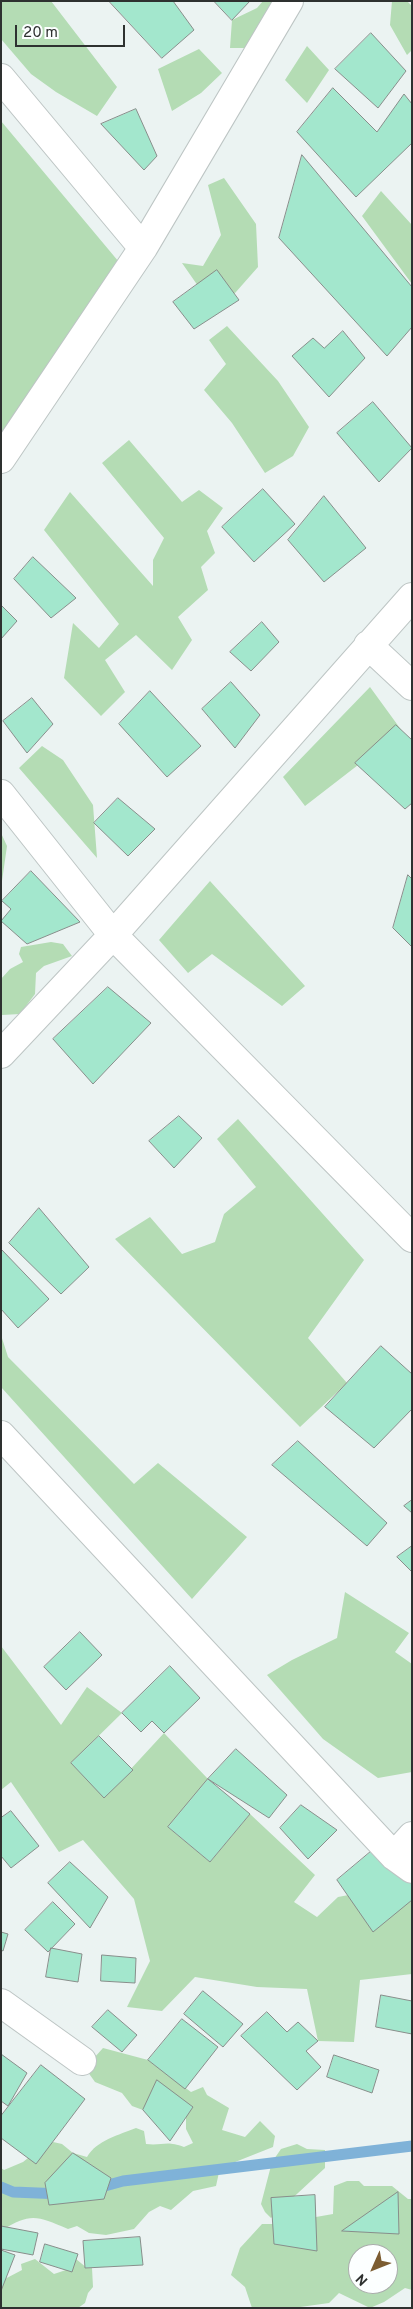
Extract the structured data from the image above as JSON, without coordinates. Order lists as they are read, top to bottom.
{
  "scale_bar": "20 m",
  "north": "bottom left"
}
